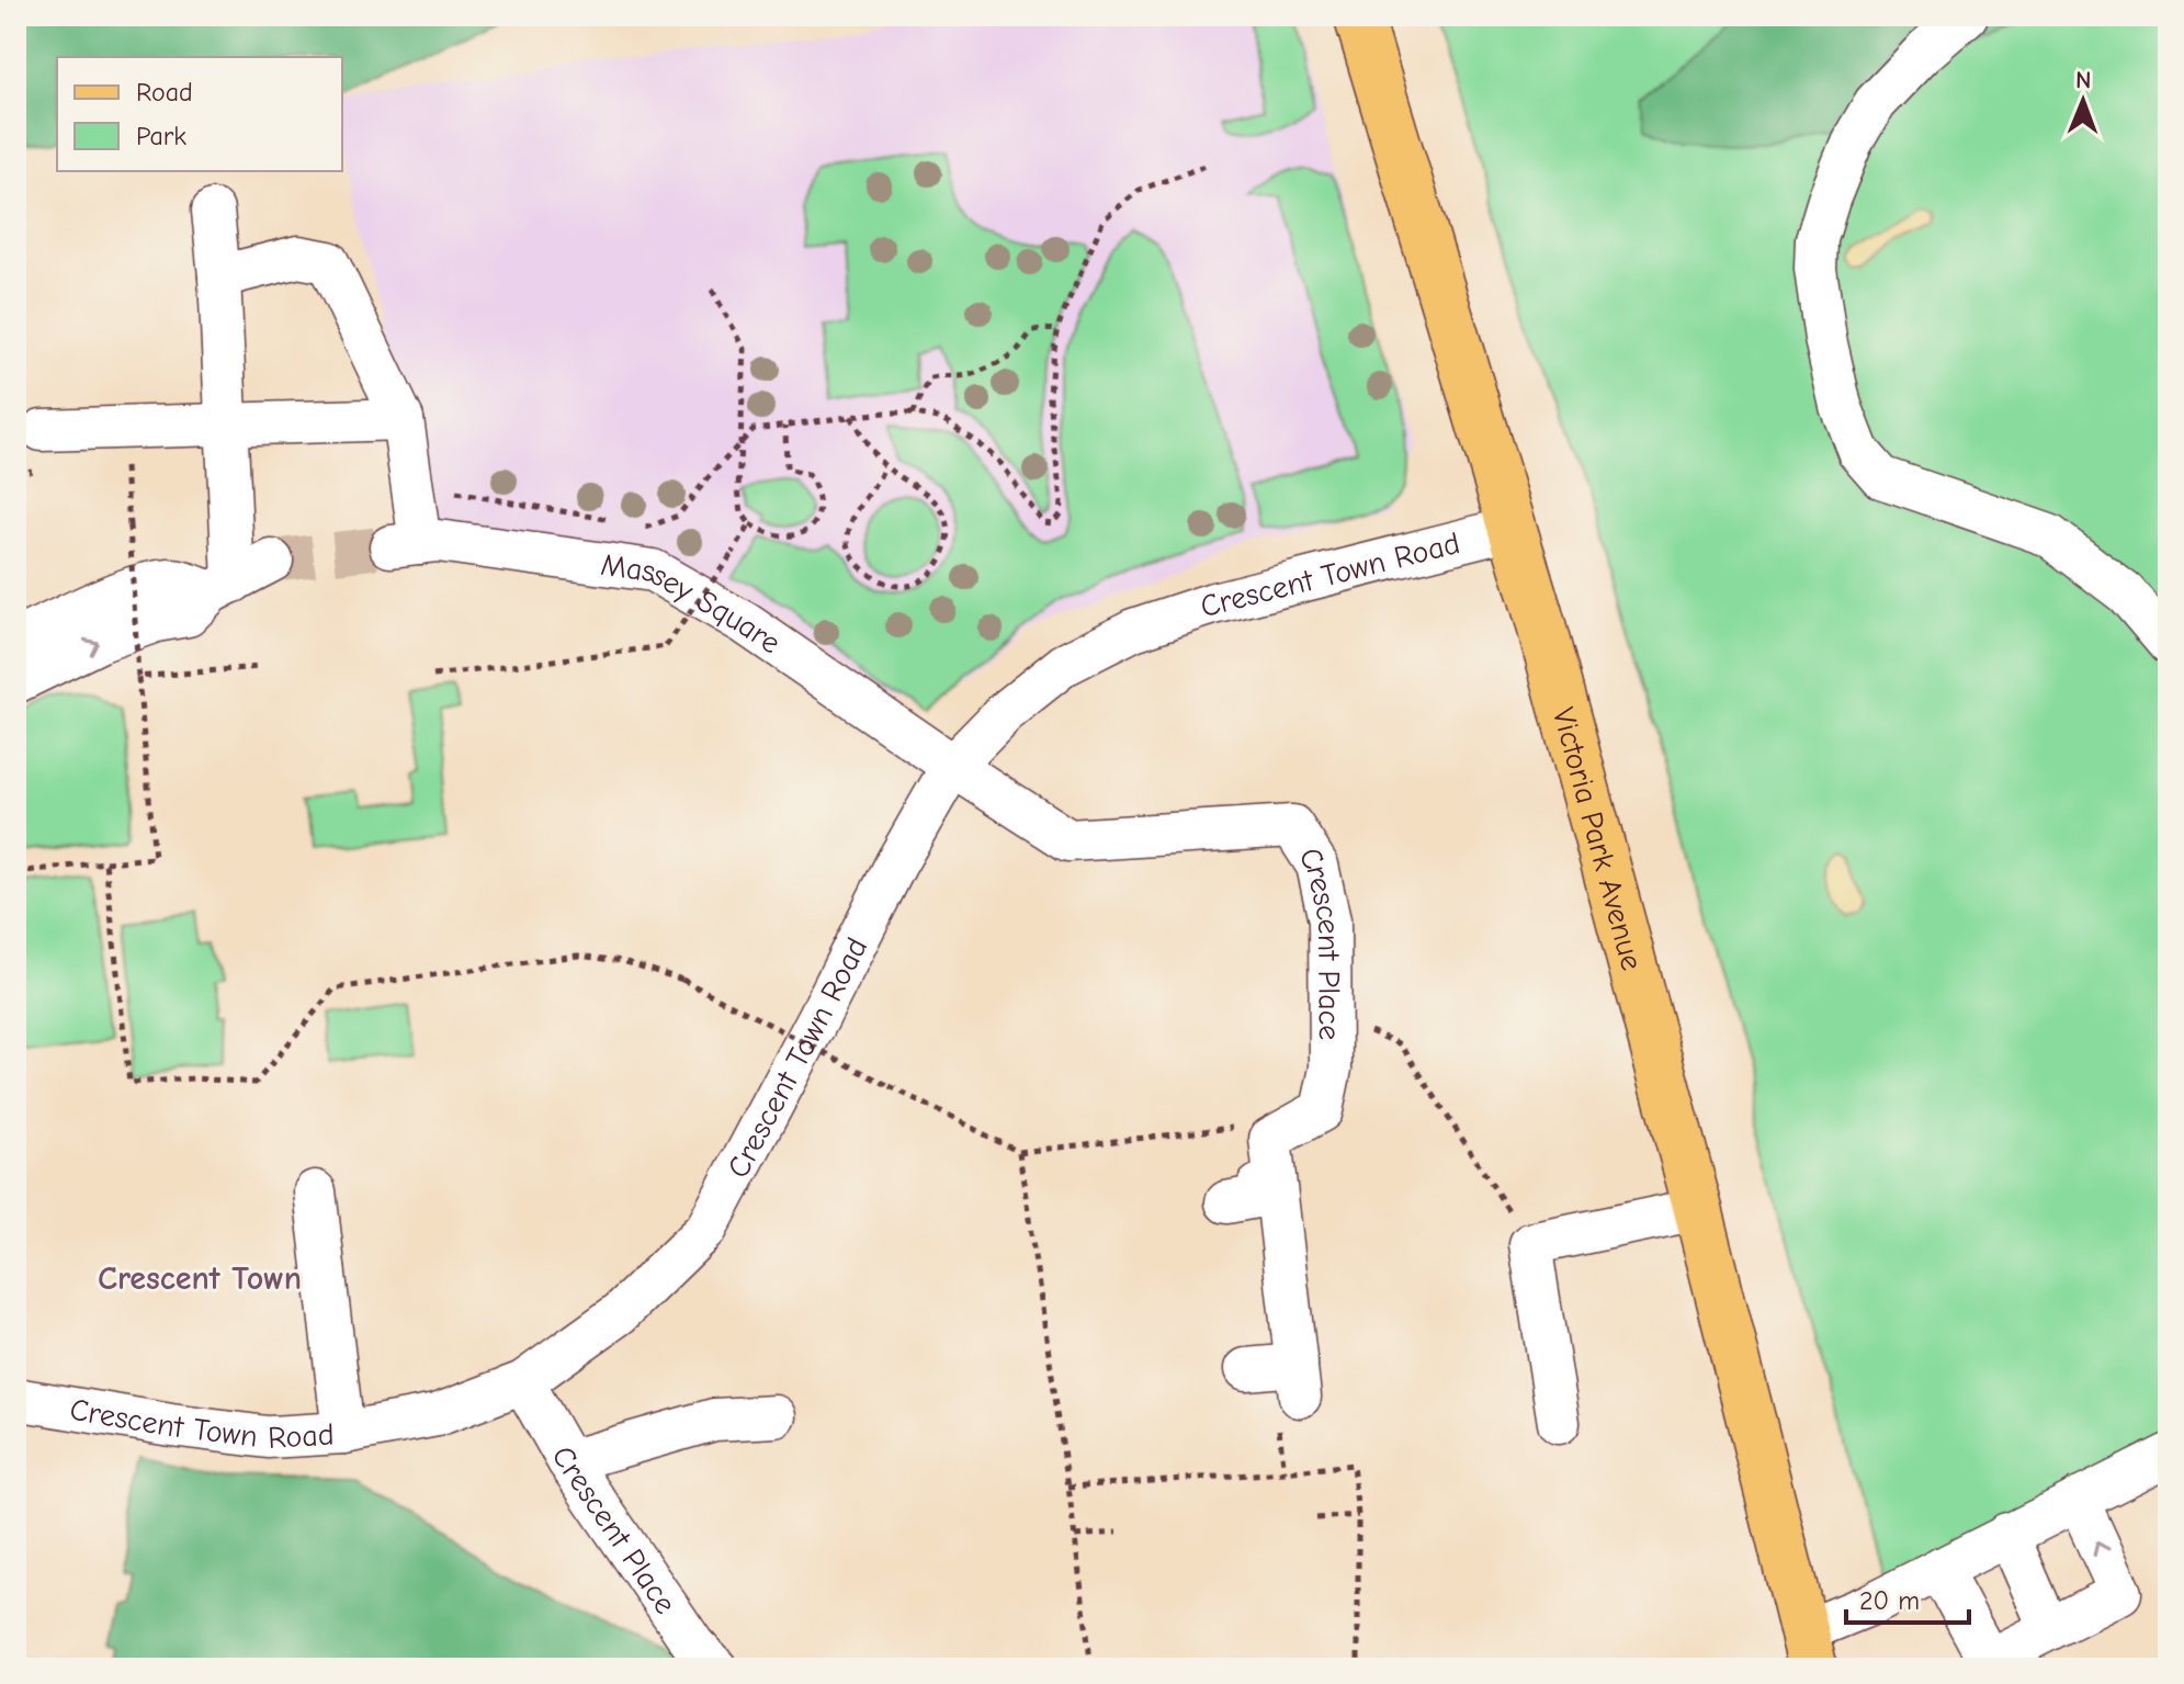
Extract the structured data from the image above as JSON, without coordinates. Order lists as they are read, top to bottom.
{
  "streets": {
    "main road": ["Victoria Park Avenue"],
    "street": ["Crescent Town Road", "Massey Square", "Crescent Place"]
  },
  "crossings": [
    ["Crescent Town Road", "Massey Square"],
    ["Crescent Town Road", "Victoria Park Avenue"],
    ["Crescent Town Road", "Crescent Place"],
    ["Massey Square", "Crescent Place"]
  ],
  "districts": ["Crescent Town"],
  "legend": ["Road", "Park"],
  "scale_bar": "20 m",
  "north": "top"
}
